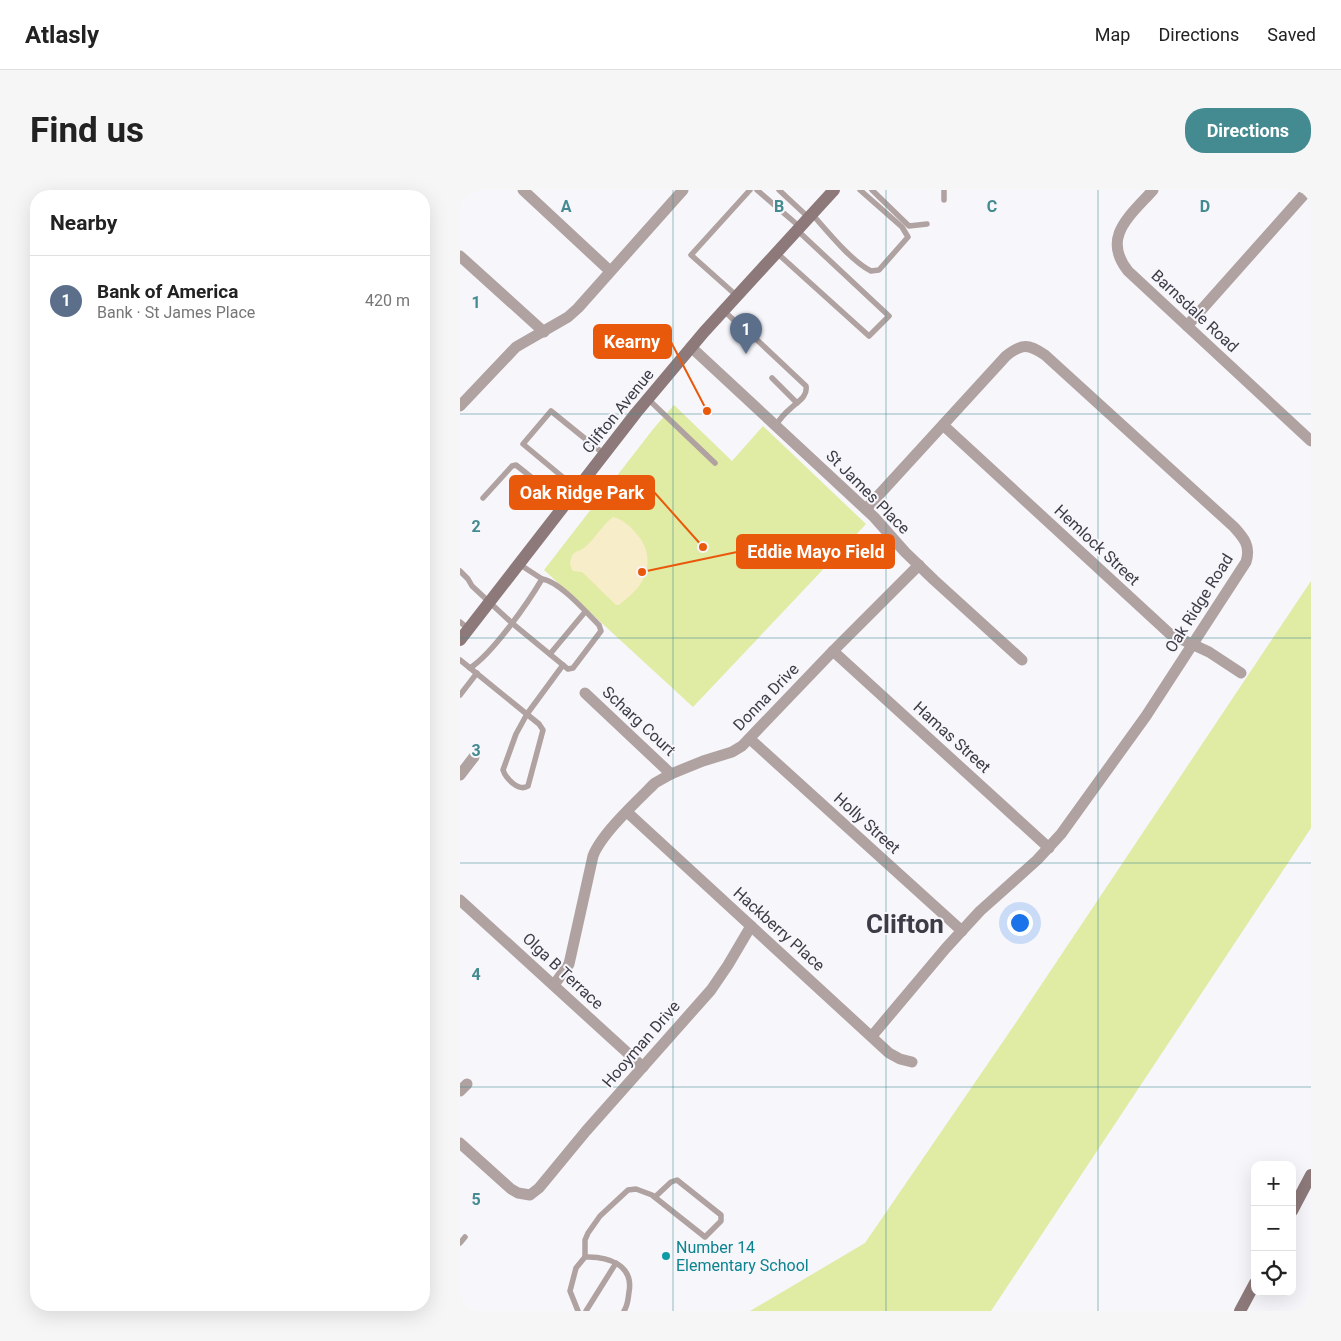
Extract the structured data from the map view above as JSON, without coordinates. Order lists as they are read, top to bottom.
{
  "streets": {
    "main road": ["Clifton Avenue"],
    "street": [
      "Barnsdale Road",
      "St James Place",
      "Hemlock Street",
      "Oak Ridge Road",
      "Donna Drive",
      "Scharg Court",
      "Hamas Street",
      "Holly Street",
      "Hackberry Place",
      "Olga B Terrace",
      "Hooyman Drive"
    ]
  },
  "crossings": [
    ["Clifton Avenue", "St James Place"],
    ["St James Place", "Oak Ridge Road"],
    ["St James Place", "Donna Drive"],
    ["Hemlock Street", "Oak Ridge Road"],
    ["Oak Ridge Road", "Hamas Street"],
    ["Oak Ridge Road", "Holly Street"],
    ["Oak Ridge Road", "Hackberry Place"],
    ["Donna Drive", "Scharg Court"],
    ["Donna Drive", "Hamas Street"],
    ["Donna Drive", "Holly Street"],
    ["Donna Drive", "Hackberry Place"],
    ["Donna Drive", "Olga B Terrace"],
    ["Hackberry Place", "Hooyman Drive"],
    ["Olga B Terrace", "Hooyman Drive"]
  ],
  "districts": ["Clifton"],
  "places": [
    "Kearny",
    "Oak Ridge Park",
    "Eddie Mayo Field",
    "Number 14 Elementary School"
  ],
  "page": {
    "header": "Atlasly",
    "nav": ["Map", "Directions", "Saved"],
    "buttons": "Directions",
    "title": "Find us",
    "heading": "Nearby",
    "list": [
      {
        "mark": "1",
        "name": "Bank of America",
        "note": "Bank · St James Place",
        "value": "420 m"
      }
    ],
    "pins": "1",
    "map_buttons": ["+", "−"]
  },
  "grid": {
    "columns": [
      "A",
      "B",
      "C",
      "D"
    ],
    "rows": [
      "1",
      "2",
      "3",
      "4",
      "5"
    ]
  }
}
